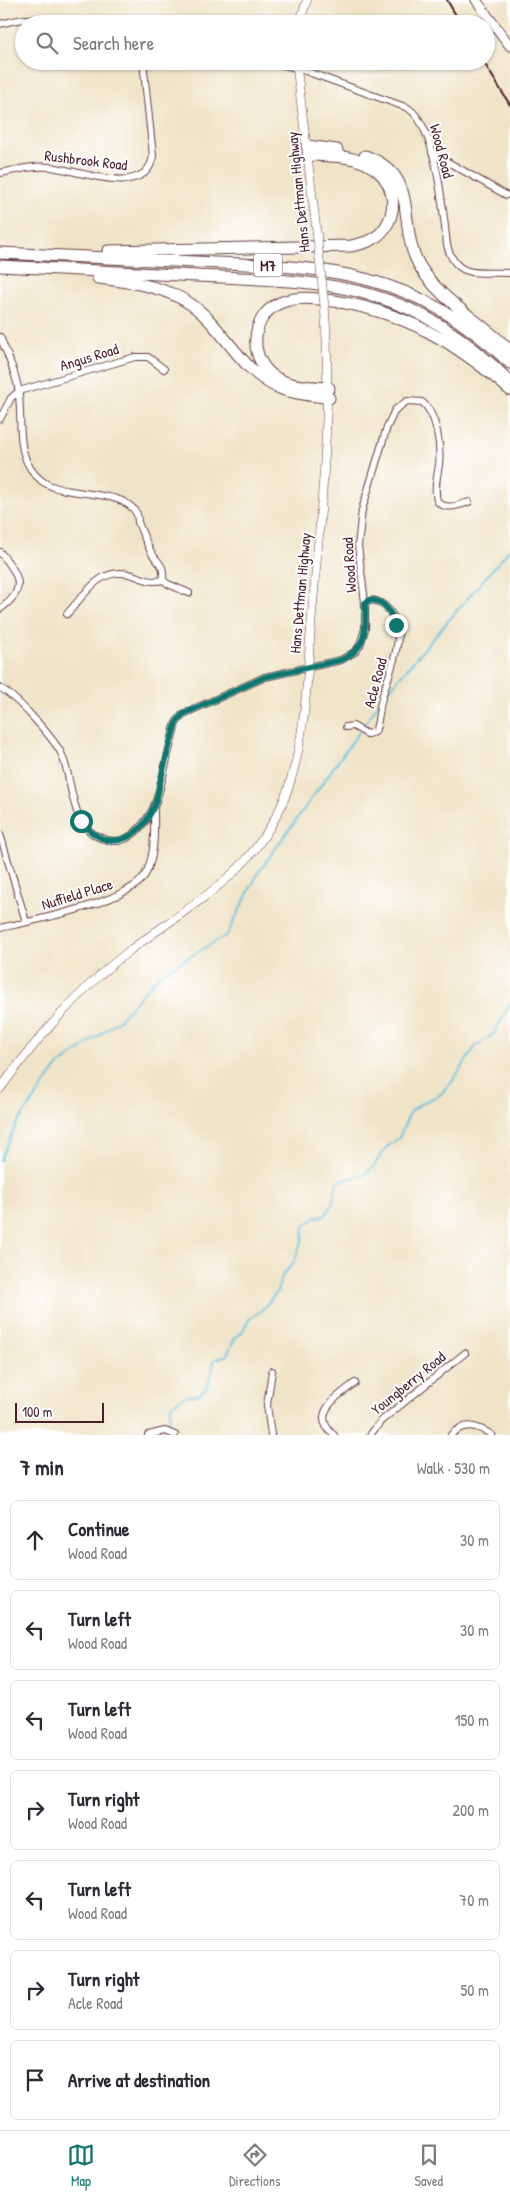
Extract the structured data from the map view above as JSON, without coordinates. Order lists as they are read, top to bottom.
{
  "streets": {
    "highway": ["M7"],
    "street": [
      "Wood Road",
      "Rushbrook Road",
      "Hans Dettman Highway",
      "Angus Road",
      "Acle Road",
      "Nuffield Place",
      "Youngberry Road"
    ]
  },
  "crossings": [
    ["Wood Road", "Hans Dettman Highway"],
    ["Wood Road", "Acle Road"],
    ["Wood Road", "Nuffield Place"]
  ],
  "scale_bar": "100 m",
  "page": {
    "search": "Search here",
    "scale": "100 m",
    "heading": ["7 min", "Walk · 530 m"],
    "list": [
      ["Continue", "Wood Road", "30 m"],
      ["Turn left", "Wood Road", "30 m"],
      ["Turn left", "Wood Road", "150 m"],
      ["Turn right", "Wood Road", "200 m"],
      ["Turn left", "Wood Road", "70 m"],
      ["Turn right", "Acle Road", "50 m"],
      "Arrive at destination"
    ],
    "nav": ["Map", "Directions", "Saved"]
  }
}
